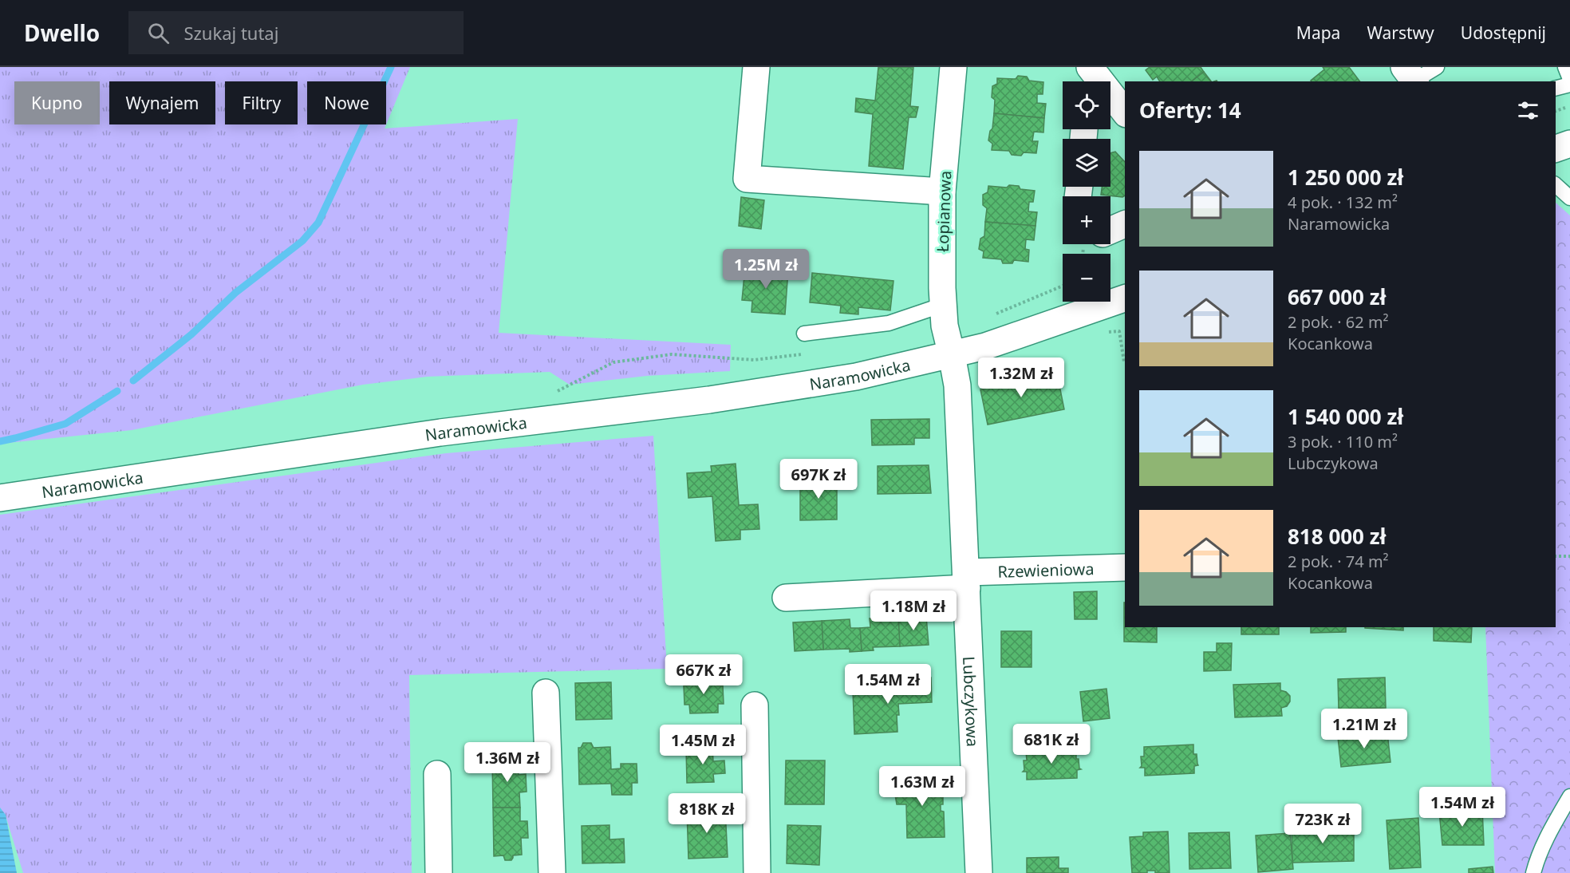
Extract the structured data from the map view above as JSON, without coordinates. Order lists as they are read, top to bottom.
{
  "streets": {
    "street": [
      "Łopianowa",
      "Naramowicka",
      "Rzewieniowa",
      "Lubczykowa"
    ]
  },
  "crossings": [
    ["Łopianowa", "Naramowicka"],
    ["Łopianowa", "Lubczykowa"],
    ["Naramowicka", "Lubczykowa"],
    ["Rzewieniowa", "Lubczykowa"]
  ],
  "page": {
    "header": "Dwello",
    "search": "Szukaj tutaj",
    "nav": ["Mapa", "Warstwy", "Udostępnij"],
    "map_buttons": ["+", "−"],
    "chip": [
      "Kupno",
      "Wynajem",
      "Filtry",
      "Nowe"
    ],
    "heading": "Oferty: 14",
    "list": [
      {
        "name": "1 250 000 zł",
        "note": "4 pok. · 132 m² · Naramowicka"
      },
      {
        "name": "667 000 zł",
        "note": "2 pok. · 62 m² · Kocankowa"
      },
      {
        "name": "1 540 000 zł",
        "note": "3 pok. · 110 m² · Lubczykowa"
      },
      {
        "name": "818 000 zł",
        "note": "2 pok. · 74 m² · Kocankowa"
      }
    ],
    "price": [
      "1.25M zł",
      "1.32M zł",
      "697K zł",
      "1.18M zł",
      "667K zł",
      "1.54M zł",
      "1.21M zł",
      "681K zł",
      "1.45M zł",
      "1.36M zł",
      "1.63M zł",
      "1.54M zł",
      "818K zł",
      "723K zł"
    ]
  }
}
